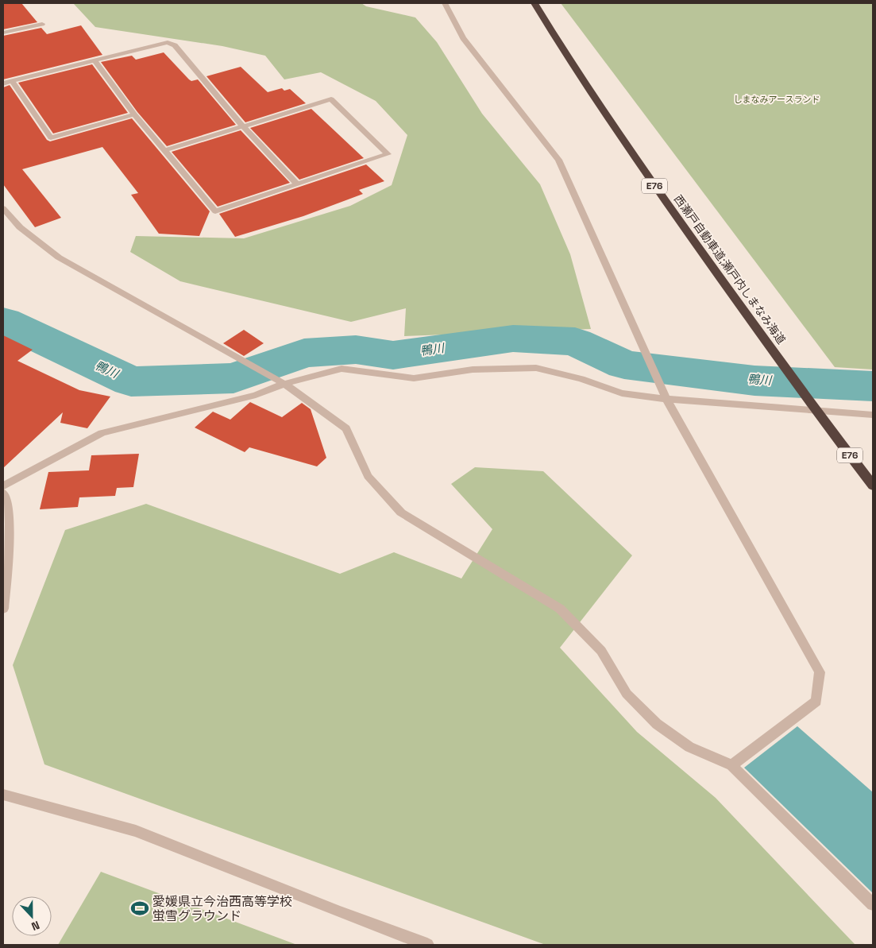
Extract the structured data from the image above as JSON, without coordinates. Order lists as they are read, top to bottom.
{
  "streets": {
    "highway": ["E76", "西瀬戸自動車道;瀬戸内しまなみ海道"]
  },
  "water": ["鴨川"],
  "parks": ["しまなみアースランド"],
  "places": {
    "sports": ["愛媛県立今治西高等学校 蛍雪グラウンド"]
  },
  "north": "bottom"
}
